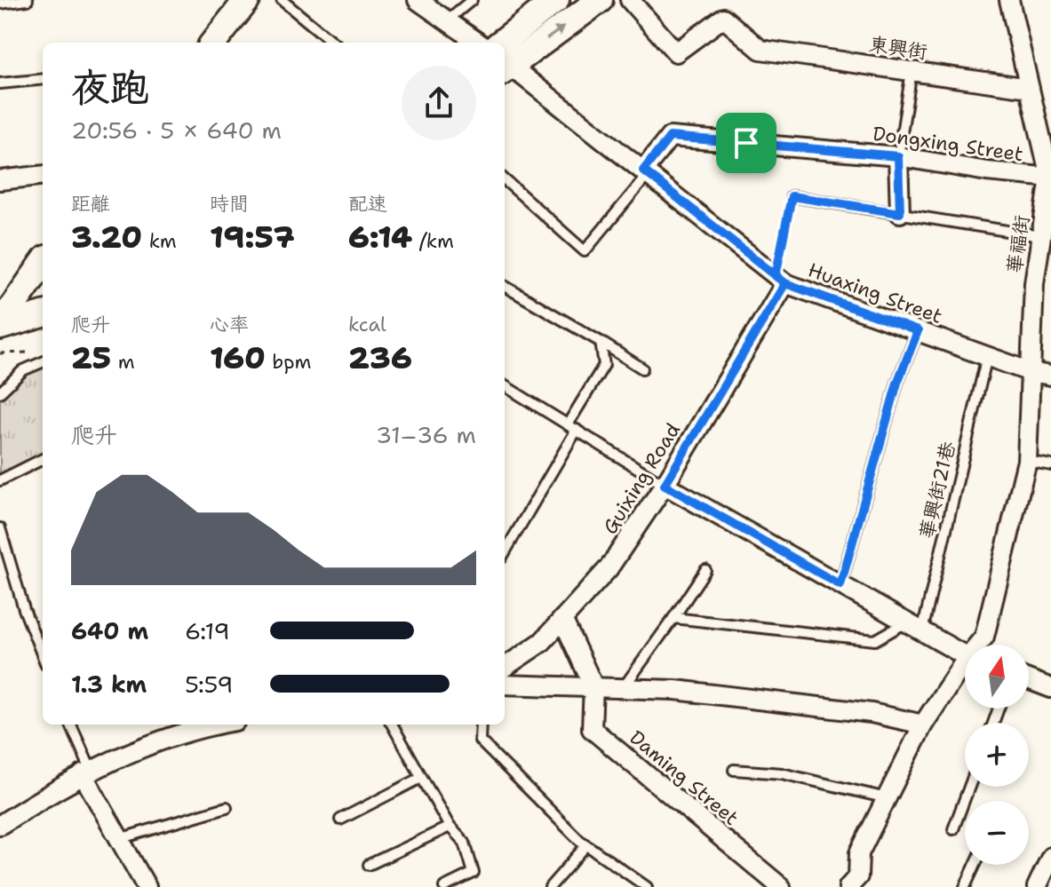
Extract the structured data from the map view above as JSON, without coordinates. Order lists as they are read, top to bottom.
{
  "streets": {
    "street": [
      "東興街",
      "Dongxing Street",
      "華福街",
      "Huaxing Street",
      "Guixing Road",
      "Daming Street"
    ],
    "lane": ["華興街21巷"]
  },
  "crossings": [
    ["東興街", "華福街"],
    ["Dongxing Street", "華福街"],
    ["Dongxing Street", "Huaxing Street"],
    ["華福街", "Huaxing Street"],
    ["Huaxing Street", "Guixing Road"],
    ["Huaxing Street", "華興街21巷"]
  ],
  "north": "top",
  "page": {
    "heading": ["夜跑", "20:56 · 5 × 640 m"],
    "stats": [
      ["距離", "3.20 km"],
      ["時間", "19:57"],
      ["配速", "6:14 /km"],
      ["爬升", "25 m"],
      ["心率", "160 bpm"],
      ["kcal", "236"]
    ],
    "chart": ["爬升", "31–36 m"],
    "list": [
      {
        "name": "640 m",
        "note": "6:19"
      },
      {
        "name": "1.3 km",
        "note": "5:59"
      }
    ],
    "map_buttons": ["+", "−"]
  }
}
